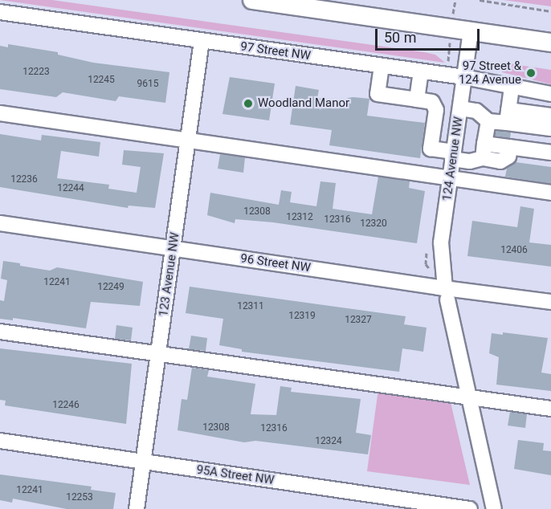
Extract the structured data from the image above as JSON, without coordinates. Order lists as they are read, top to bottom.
{
  "streets": {
    "street": [
      "97 Street NW",
      "124 Avenue NW",
      "96 Street NW",
      "123 Avenue NW",
      "95A Street NW"
    ]
  },
  "crossings": [
    ["97 Street NW", "124 Avenue NW"],
    ["97 Street NW", "123 Avenue NW"],
    ["124 Avenue NW", "96 Street NW"],
    ["96 Street NW", "123 Avenue NW"],
    ["123 Avenue NW", "95A Street NW"]
  ],
  "places": ["97 Street & 124 Avenue", "Woodland Manor"],
  "house_numbers": [
    "12223",
    "12245",
    "9615",
    "12236",
    "12244",
    "12308",
    "12312",
    "12316",
    "12320",
    "12406",
    "12241",
    "12249",
    "12311",
    "12319",
    "12327",
    "12246",
    "12308",
    "12316",
    "12324",
    "12241",
    "12253"
  ],
  "scale_bar": "50 m"
}
